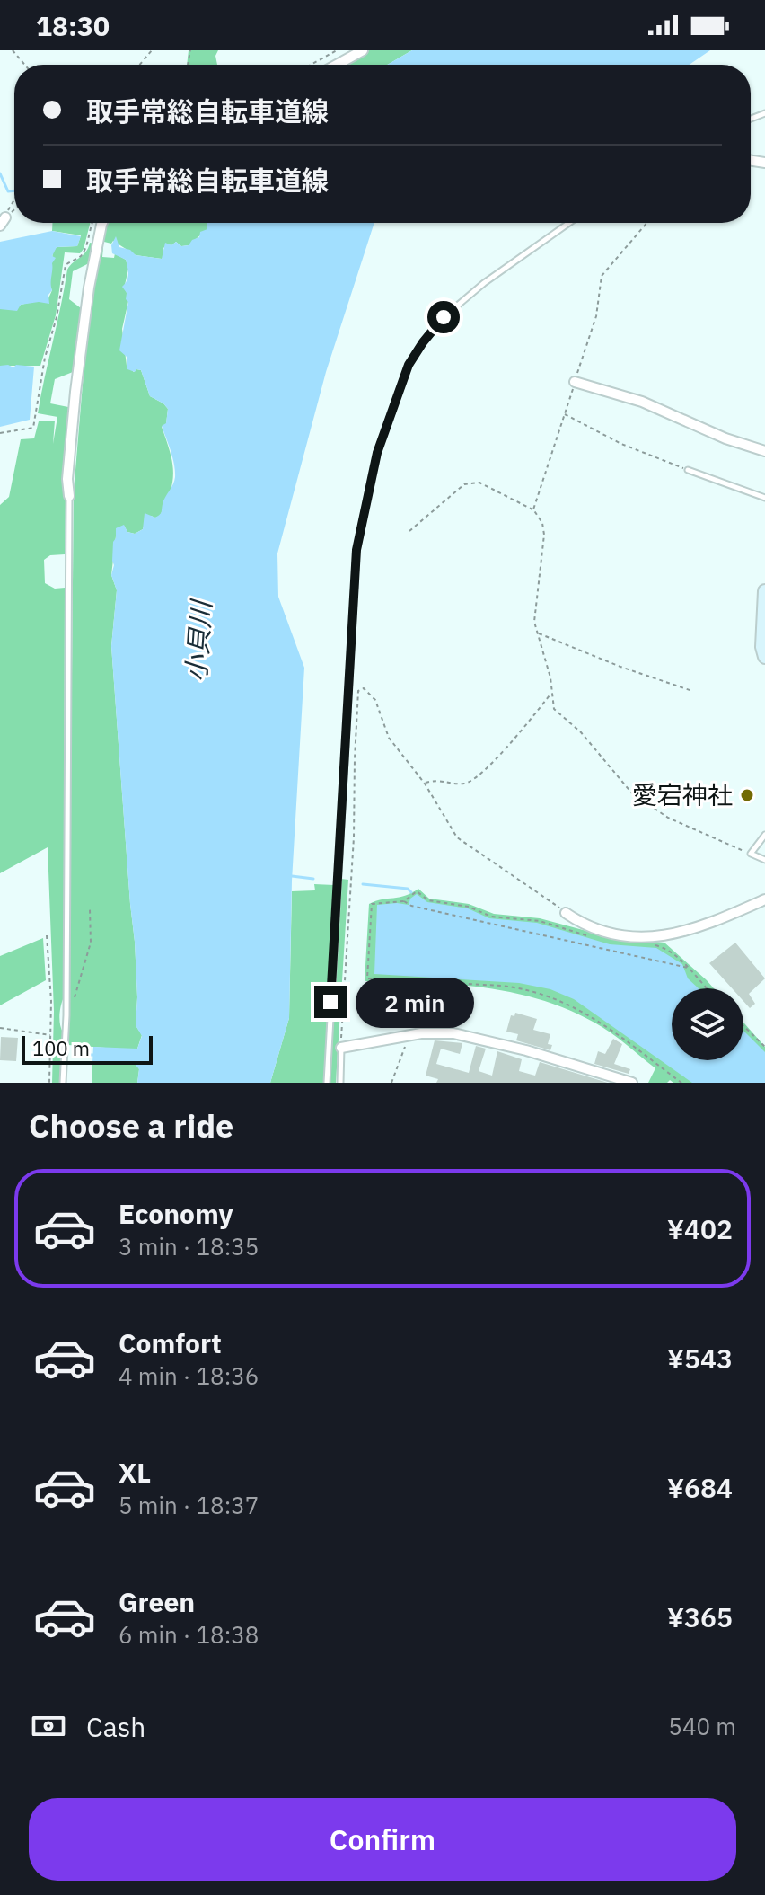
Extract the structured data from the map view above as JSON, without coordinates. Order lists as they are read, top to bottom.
{
  "water": ["小貝川"],
  "places": ["愛宕神社"],
  "scale_bar": "100 m",
  "page": {
    "status": "18:30",
    "banner": ["取手常総自転車道線", "取手常総自転車道線"],
    "bubble": "2 min",
    "scale": "100 m",
    "heading": "Choose a ride",
    "list": [
      {
        "name": "Economy",
        "note": "3 min · 18:35",
        "value": "¥402"
      },
      {
        "name": "Comfort",
        "note": "4 min · 18:36",
        "value": "¥543"
      },
      {
        "name": "XL",
        "note": "5 min · 18:37",
        "value": "¥684"
      },
      {
        "name": "Green",
        "note": "6 min · 18:38",
        "value": "¥365"
      }
    ],
    "pay": ["Cash", "540 m"],
    "buttons": "Confirm"
  }
}
